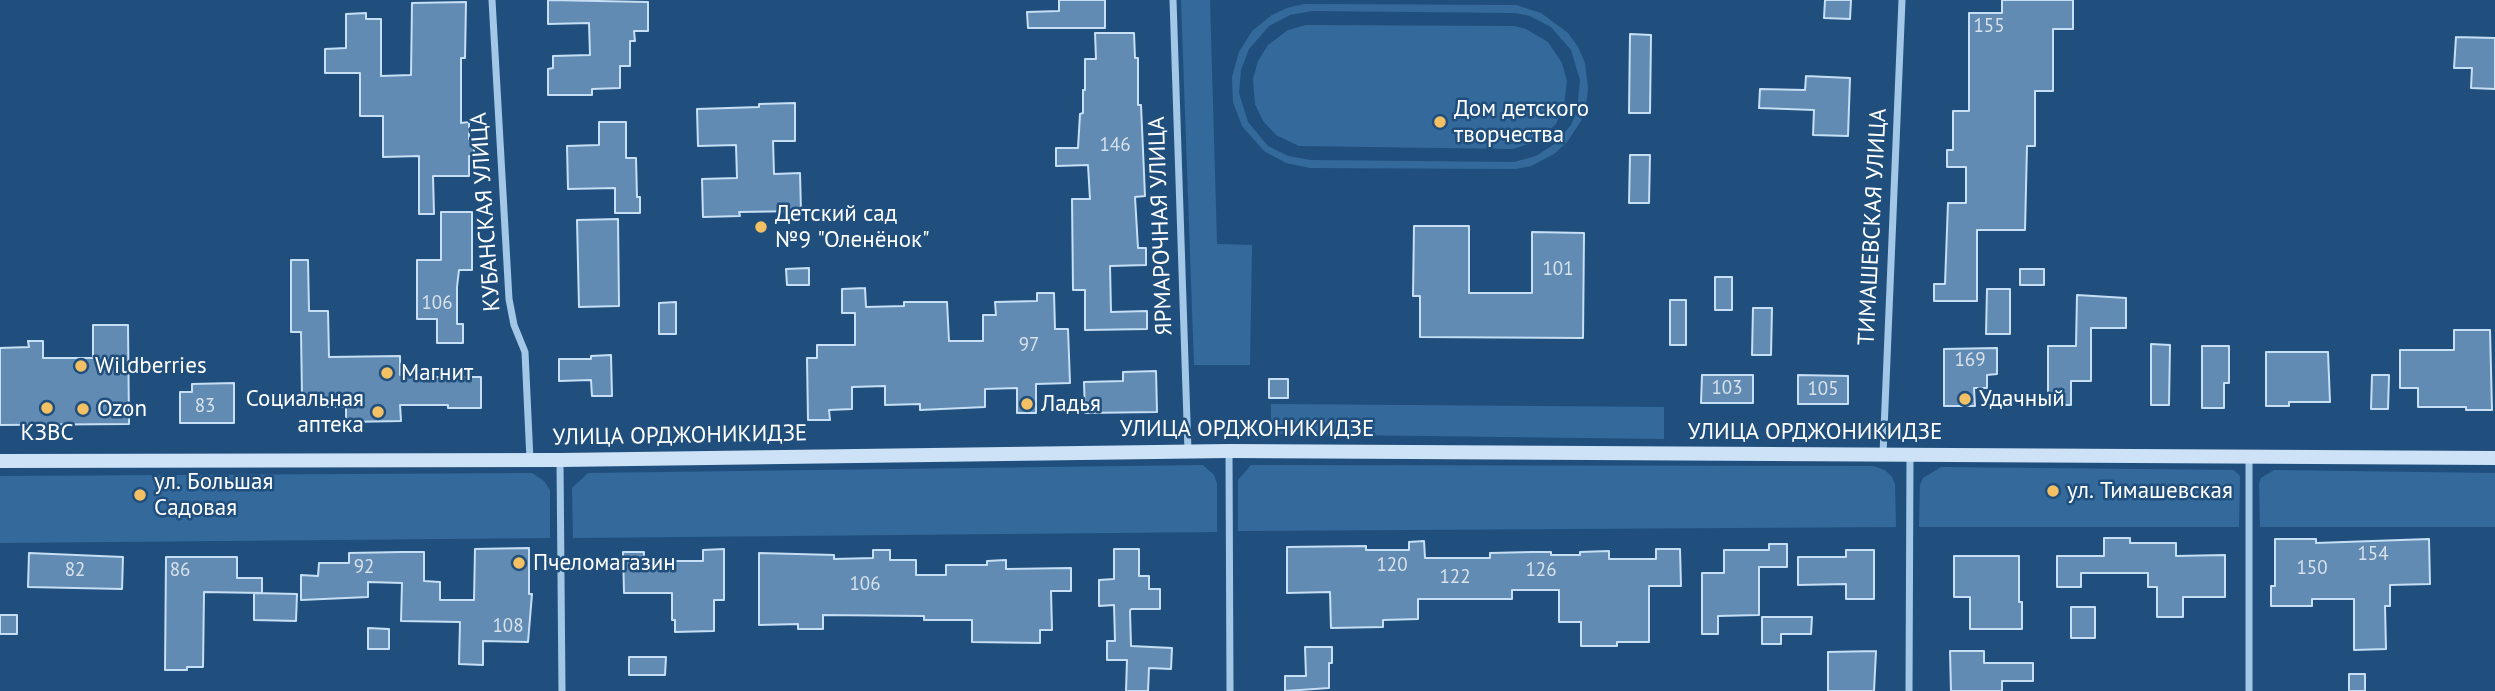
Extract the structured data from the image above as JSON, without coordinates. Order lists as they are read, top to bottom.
{
  "streets": {
    "main road": ["УЛИЦА ОРДЖОНИКИДЗЕ"],
    "street": ["КУБАНСКАЯ УЛИЦА", "ЯРМАРОЧНАЯ УЛИЦА", "ТИМАШЕВСКАЯ УЛИЦА"]
  },
  "crossings": [
    ["КУБАНСКАЯ УЛИЦА", "УЛИЦА ОРДЖОНИКИДЗЕ"],
    ["ЯРМАРОЧНАЯ УЛИЦА", "УЛИЦА ОРДЖОНИКИДЗЕ"],
    ["ТИМАШЕВСКАЯ УЛИЦА", "УЛИЦА ОРДЖОНИКИДЗЕ"]
  ],
  "places": [
    "Дом детского творчества",
    "Детский сад №9 \"Оленёнок\"",
    "Wildberries",
    "Магнит",
    "Удачный",
    "Ладья",
    "КЗВС",
    "Ozon",
    "Социальная аптека",
    "ул. Тимашевская",
    "ул. Большая Садовая",
    "Пчеломагазин"
  ],
  "house_numbers": [
    "155",
    "146",
    "101",
    "106",
    "97",
    "169",
    "103",
    "105",
    "83",
    "154",
    "120",
    "92",
    "150",
    "82",
    "86",
    "126",
    "122",
    "106",
    "108"
  ]
}
